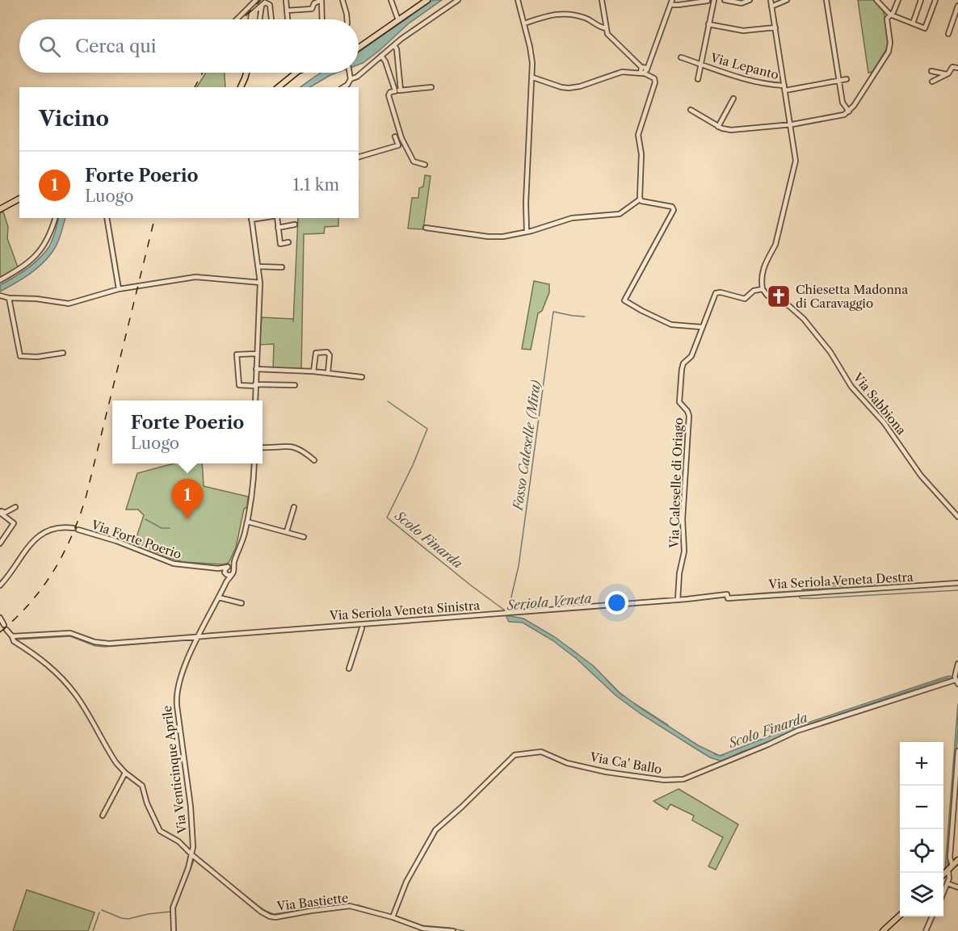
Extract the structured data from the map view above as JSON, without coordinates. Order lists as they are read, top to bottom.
{
  "streets": {
    "street": [
      "Via Lepanto",
      "Via Sabbiona",
      "Via Caleselle di Oriago",
      "Via Forte Poerio",
      "Via Seriola Veneta Destra",
      "Via Seriola Veneta Sinistra",
      "Via Ca' Ballo",
      "Via Venticinque Aprile",
      "Via Bastiette"
    ]
  },
  "crossings": [
    ["Via Caleselle di Oriago", "Via Seriola Veneta Sinistra"],
    ["Via Seriola Veneta Destra", "Via Seriola Veneta Sinistra"],
    ["Via Seriola Veneta Sinistra", "Via Venticinque Aprile"],
    ["Via Seriola Veneta Sinistra", "Via Bastiette"],
    ["Via Ca' Ballo", "Via Bastiette"],
    ["Via Venticinque Aprile", "Via Bastiette"]
  ],
  "water": ["Fosso Caleselle (Mira)", "Scolo Finarda", "Seriola Veneta"],
  "places": {
    "church": ["Chiesetta Madonna di Caravaggio"]
  },
  "page": {
    "search": "Cerca qui",
    "heading": "Vicino",
    "list": [
      {
        "mark": "1",
        "name": "Forte Poerio",
        "note": "Luogo",
        "value": "1.1 km"
      }
    ],
    "popup": ["Forte Poerio", "Luogo"],
    "pins": "1",
    "map_buttons": ["+", "−"]
  }
}
